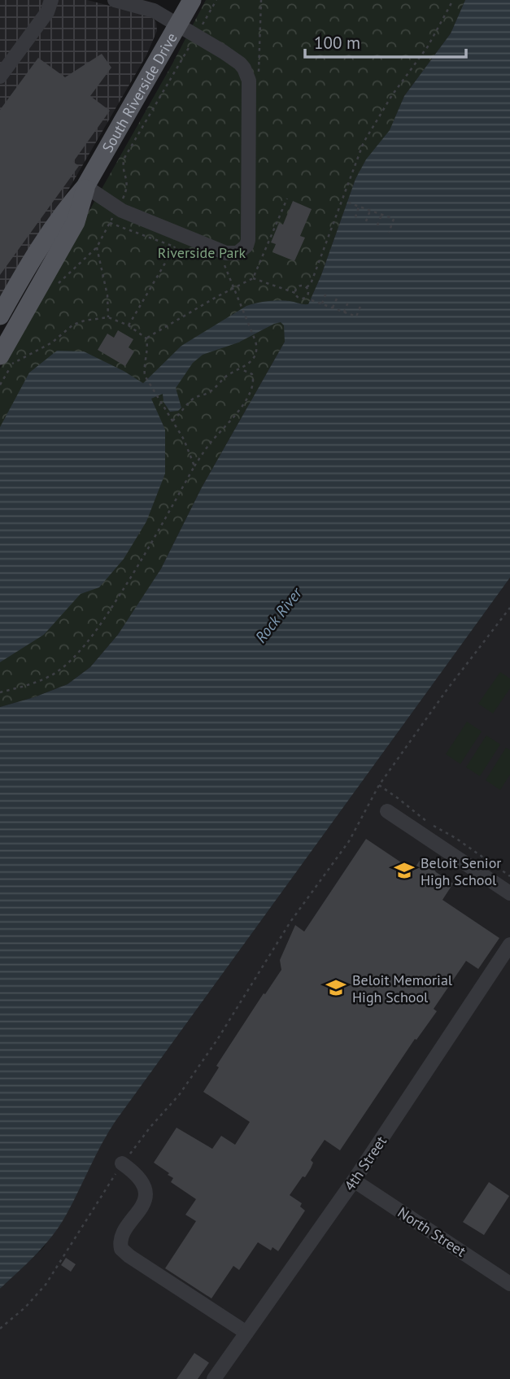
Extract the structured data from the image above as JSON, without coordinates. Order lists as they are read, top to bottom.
{
  "streets": {
    "main road": ["South Riverside Drive"],
    "street": ["4th Street", "North Street"]
  },
  "crossings": [
    ["4th Street", "North Street"]
  ],
  "water": ["Rock River"],
  "parks": ["Riverside Park"],
  "places": {
    "school or university": ["Beloit Senior High School", "Beloit Memorial High School"]
  },
  "scale_bar": "100 m"
}
